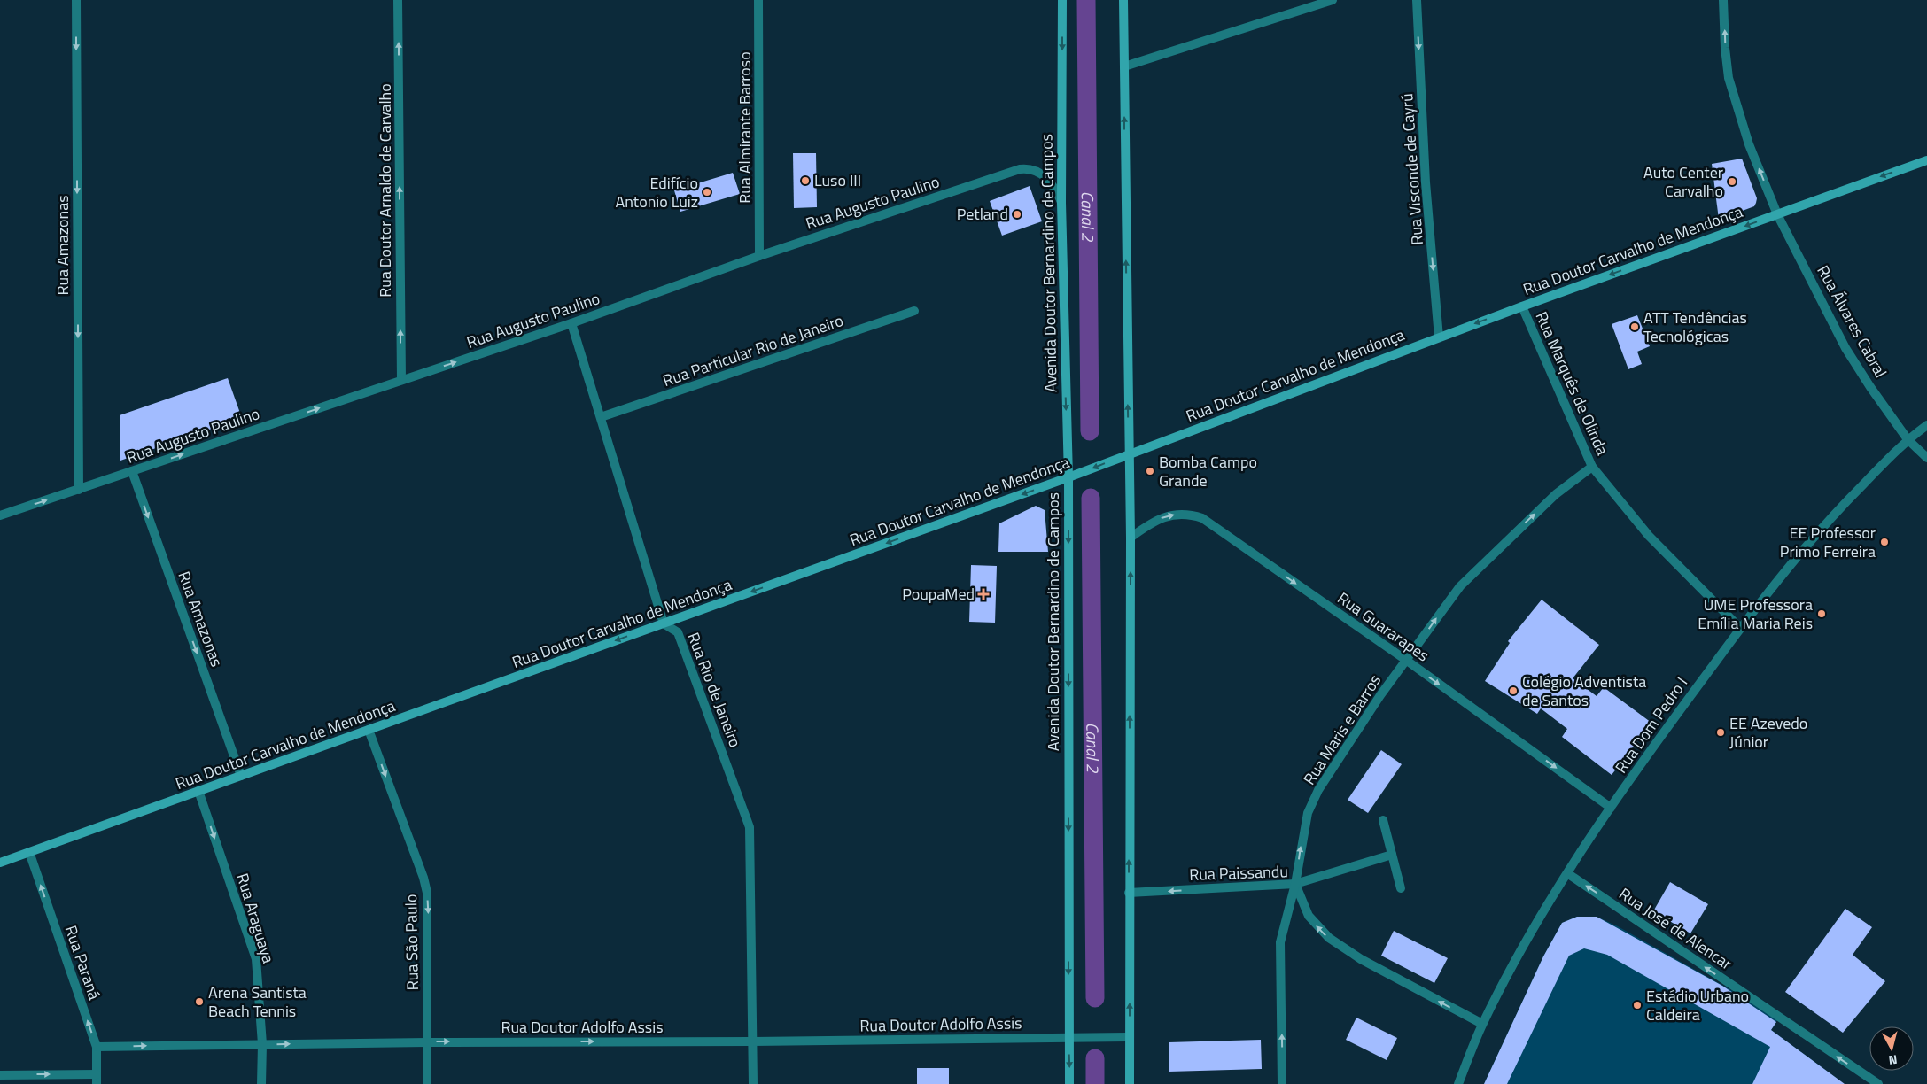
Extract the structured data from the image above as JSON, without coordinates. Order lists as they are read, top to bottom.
{
  "streets": {
    "main road": ["Rua Doutor Carvalho de Mendonça", "Avenida Doutor Bernardino de Campos"],
    "street": [
      "Rua Almirante Barroso",
      "Rua Visconde de Cayrú",
      "Rua Doutor Arnaldo de Carvalho",
      "Rua Augusto Paulino",
      "Rua Amazonas",
      "Rua Álvares Cabral",
      "Rua Particular Rio de Janeiro",
      "Rua Marquês de Olinda",
      "Rua Guararapes",
      "Rua Rio de Janeiro",
      "Rua Dom Pedro I",
      "Rua Maris e Barros",
      "Rua Paissandu",
      "Rua Araguaya",
      "Rua José de Alencar",
      "Rua São Paulo",
      "Rua Paraná",
      "Rua Doutor Adolfo Assis"
    ]
  },
  "crossings": [
    ["Rua Almirante Barroso", "Rua Augusto Paulino"],
    ["Rua Visconde de Cayrú", "Rua Doutor Carvalho de Mendonça"],
    ["Rua Doutor Arnaldo de Carvalho", "Rua Augusto Paulino"],
    ["Rua Augusto Paulino", "Rua Amazonas"],
    ["Rua Augusto Paulino", "Avenida Doutor Bernardino de Campos"],
    ["Rua Amazonas", "Rua Doutor Carvalho de Mendonça"],
    ["Rua Doutor Carvalho de Mendonça", "Avenida Doutor Bernardino de Campos"],
    ["Rua Doutor Carvalho de Mendonça", "Rua Álvares Cabral"],
    ["Rua Doutor Carvalho de Mendonça", "Rua Marquês de Olinda"],
    ["Rua Doutor Carvalho de Mendonça", "Rua Rio de Janeiro"],
    ["Rua Doutor Carvalho de Mendonça", "Rua Araguaya"],
    ["Rua Doutor Carvalho de Mendonça", "Rua São Paulo"],
    ["Rua Doutor Carvalho de Mendonça", "Rua Paraná"],
    ["Avenida Doutor Bernardino de Campos", "Rua Doutor Adolfo Assis"],
    ["Rua Álvares Cabral", "Rua Dom Pedro I"],
    ["Rua Marquês de Olinda", "Rua Dom Pedro I"],
    ["Rua Marquês de Olinda", "Rua Maris e Barros"],
    ["Rua Guararapes", "Rua Dom Pedro I"],
    ["Rua Guararapes", "Rua Maris e Barros"],
    ["Rua Rio de Janeiro", "Rua Doutor Adolfo Assis"],
    ["Rua Dom Pedro I", "Rua Paissandu"],
    ["Rua Dom Pedro I", "Rua José de Alencar"],
    ["Rua Maris e Barros", "Rua Paissandu"],
    ["Rua Araguaya", "Rua Doutor Adolfo Assis"],
    ["Rua São Paulo", "Rua Doutor Adolfo Assis"],
    ["Rua Paraná", "Rua Doutor Adolfo Assis"]
  ],
  "one_way": [
    "Rua Visconde de Cayrú",
    "Rua Doutor Arnaldo de Carvalho",
    "Rua Augusto Paulino",
    "Rua Amazonas",
    "Rua Doutor Carvalho de Mendonça",
    "Rua Álvares Cabral",
    "Rua Guararapes",
    "Rua Maris e Barros",
    "Rua Paissandu",
    "Rua Araguaya",
    "Rua José de Alencar",
    "Rua São Paulo",
    "Rua Paraná",
    "Rua Doutor Adolfo Assis"
  ],
  "water": ["Canal 2"],
  "places": {
    "other": [
      "Luso III",
      "Auto Center Carvalho",
      "Edifício Antonio Luiz",
      "Petland",
      "ATT Tendências Tecnológicas",
      "Bomba Campo Grande",
      "EE Professor Primo Ferreira",
      "UME Professora Emília Maria Reis",
      "Colégio Adventista de Santos",
      "EE Azevedo Júnior",
      "Arena Santista Beach Tennis",
      "Estádio Urbano Caldeira"
    ],
    "health": ["PoupaMed"]
  },
  "north": "bottom"
}
